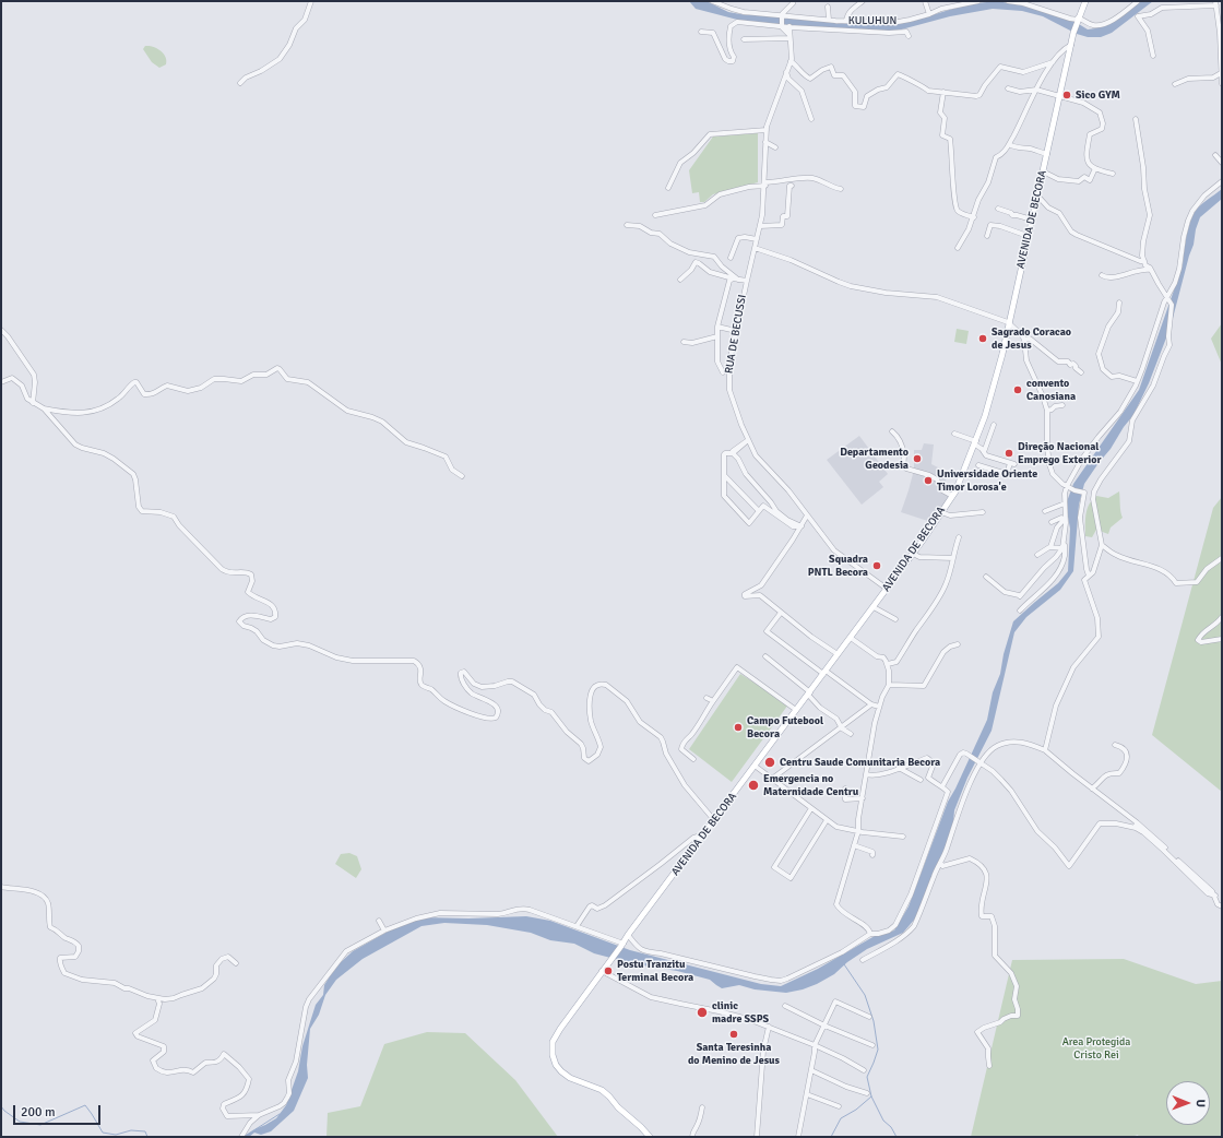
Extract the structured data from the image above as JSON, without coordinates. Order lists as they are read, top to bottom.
{
  "streets": {
    "main road": ["AVENIDA DE BECORA"],
    "street": ["KULUHUN", "RUA DE BECUSSI"]
  },
  "crossings": [
    ["AVENIDA DE BECORA", "RUA DE BECUSSI"]
  ],
  "parks": ["Area Protegida Cristo Rei"],
  "places": [
    "Sico GYM",
    "Sagrado Coracao de Jesus",
    "convento Canosiana",
    "Direção Nacional Emprego Exterior",
    "Departamento Geodesia",
    "Universidade Oriente Timor Lorosa'e",
    "Squadra PNTL Becora",
    "Campo Futebool Becora",
    "Centru Saude Comunitaria Becora",
    "Emergencia no Maternidade Centru",
    "Postu Tranzitu Terminal Becora",
    "clinic madre SSPS",
    "Santa Teresinha do Menino de Jesus"
  ],
  "scale_bar": "200 m",
  "north": "right"
}
